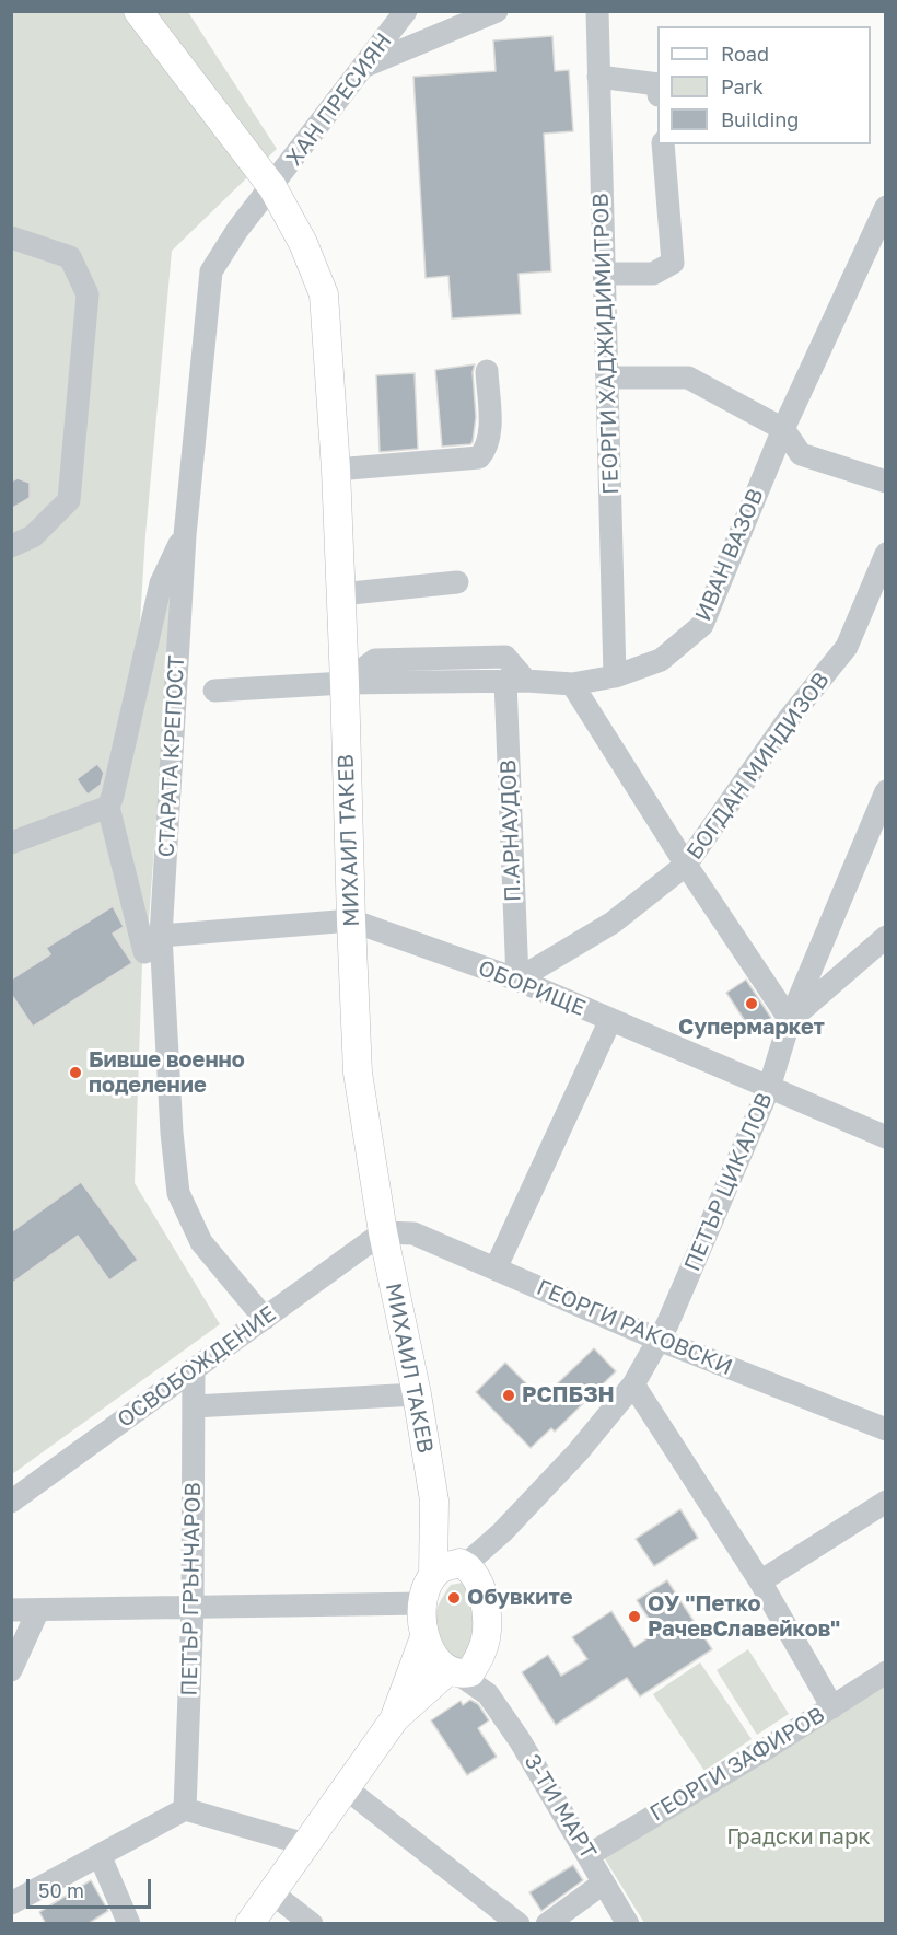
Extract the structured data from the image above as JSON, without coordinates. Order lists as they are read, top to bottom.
{
  "streets": {
    "main road": ["МИХАИЛ ТАКЕВ"],
    "street": [
      "ХАН ПРЕСИЯН",
      "ГЕОРГИ ХАДЖИДИМИТРОВ",
      "ИВАН ВАЗОВ",
      "СТАРАТА КРЕПОСТ",
      "БОГДАН МИНДИЗОВ",
      "П.АРНАУДОВ",
      "ОБОРИЩЕ",
      "ПЕТЪР ЦИКАЛОВ",
      "ГЕОРГИ РАКОВСКИ",
      "ОСВОБОЖДЕНИЕ",
      "ПЕТЪР ГРЪНЧАРОВ",
      "ГЕОРГИ ЗАФИРОВ",
      "3-ТИ МАРТ"
    ]
  },
  "crossings": [
    ["ХАН ПРЕСИЯН", "СТАРАТА КРЕПОСТ"],
    ["ХАН ПРЕСИЯН", "МИХАИЛ ТАКЕВ"],
    ["ГЕОРГИ ХАДЖИДИМИТРОВ", "ИВАН ВАЗОВ"],
    ["ИВАН ВАЗОВ", "П.АРНАУДОВ"],
    ["ИВАН ВАЗОВ", "МИХАИЛ ТАКЕВ"],
    ["СТАРАТА КРЕПОСТ", "МИХАИЛ ТАКЕВ"],
    ["СТАРАТА КРЕПОСТ", "ОБОРИЩЕ"],
    ["СТАРАТА КРЕПОСТ", "ОСВОБОЖДЕНИЕ"],
    ["БОГДАН МИНДИЗОВ", "П.АРНАУДОВ"],
    ["БОГДАН МИНДИЗОВ", "ОБОРИЩЕ"],
    ["П.АРНАУДОВ", "ОБОРИЩЕ"],
    ["МИХАИЛ ТАКЕВ", "ОБОРИЩЕ"],
    ["МИХАИЛ ТАКЕВ", "ПЕТЪР ЦИКАЛОВ"],
    ["МИХАИЛ ТАКЕВ", "ГЕОРГИ РАКОВСКИ"],
    ["МИХАИЛ ТАКЕВ", "ОСВОБОЖДЕНИЕ"],
    ["ОБОРИЩЕ", "ПЕТЪР ЦИКАЛОВ"],
    ["ПЕТЪР ЦИКАЛОВ", "ГЕОРГИ РАКОВСКИ"],
    ["ГЕОРГИ РАКОВСКИ", "ОСВОБОЖДЕНИЕ"],
    ["ОСВОБОЖДЕНИЕ", "ПЕТЪР ГРЪНЧАРОВ"],
    ["ГЕОРГИ ЗАФИРОВ", "3-ТИ МАРТ"]
  ],
  "parks": ["Градски парк"],
  "places": [
    "Супермаркет",
    "Бивше военно поделение",
    "РСПБЗН",
    "Обувките",
    "ОУ \"Петко РачевСлавейков\""
  ],
  "legend": ["Road", "Park", "Building"],
  "scale_bar": "50 m"
}
